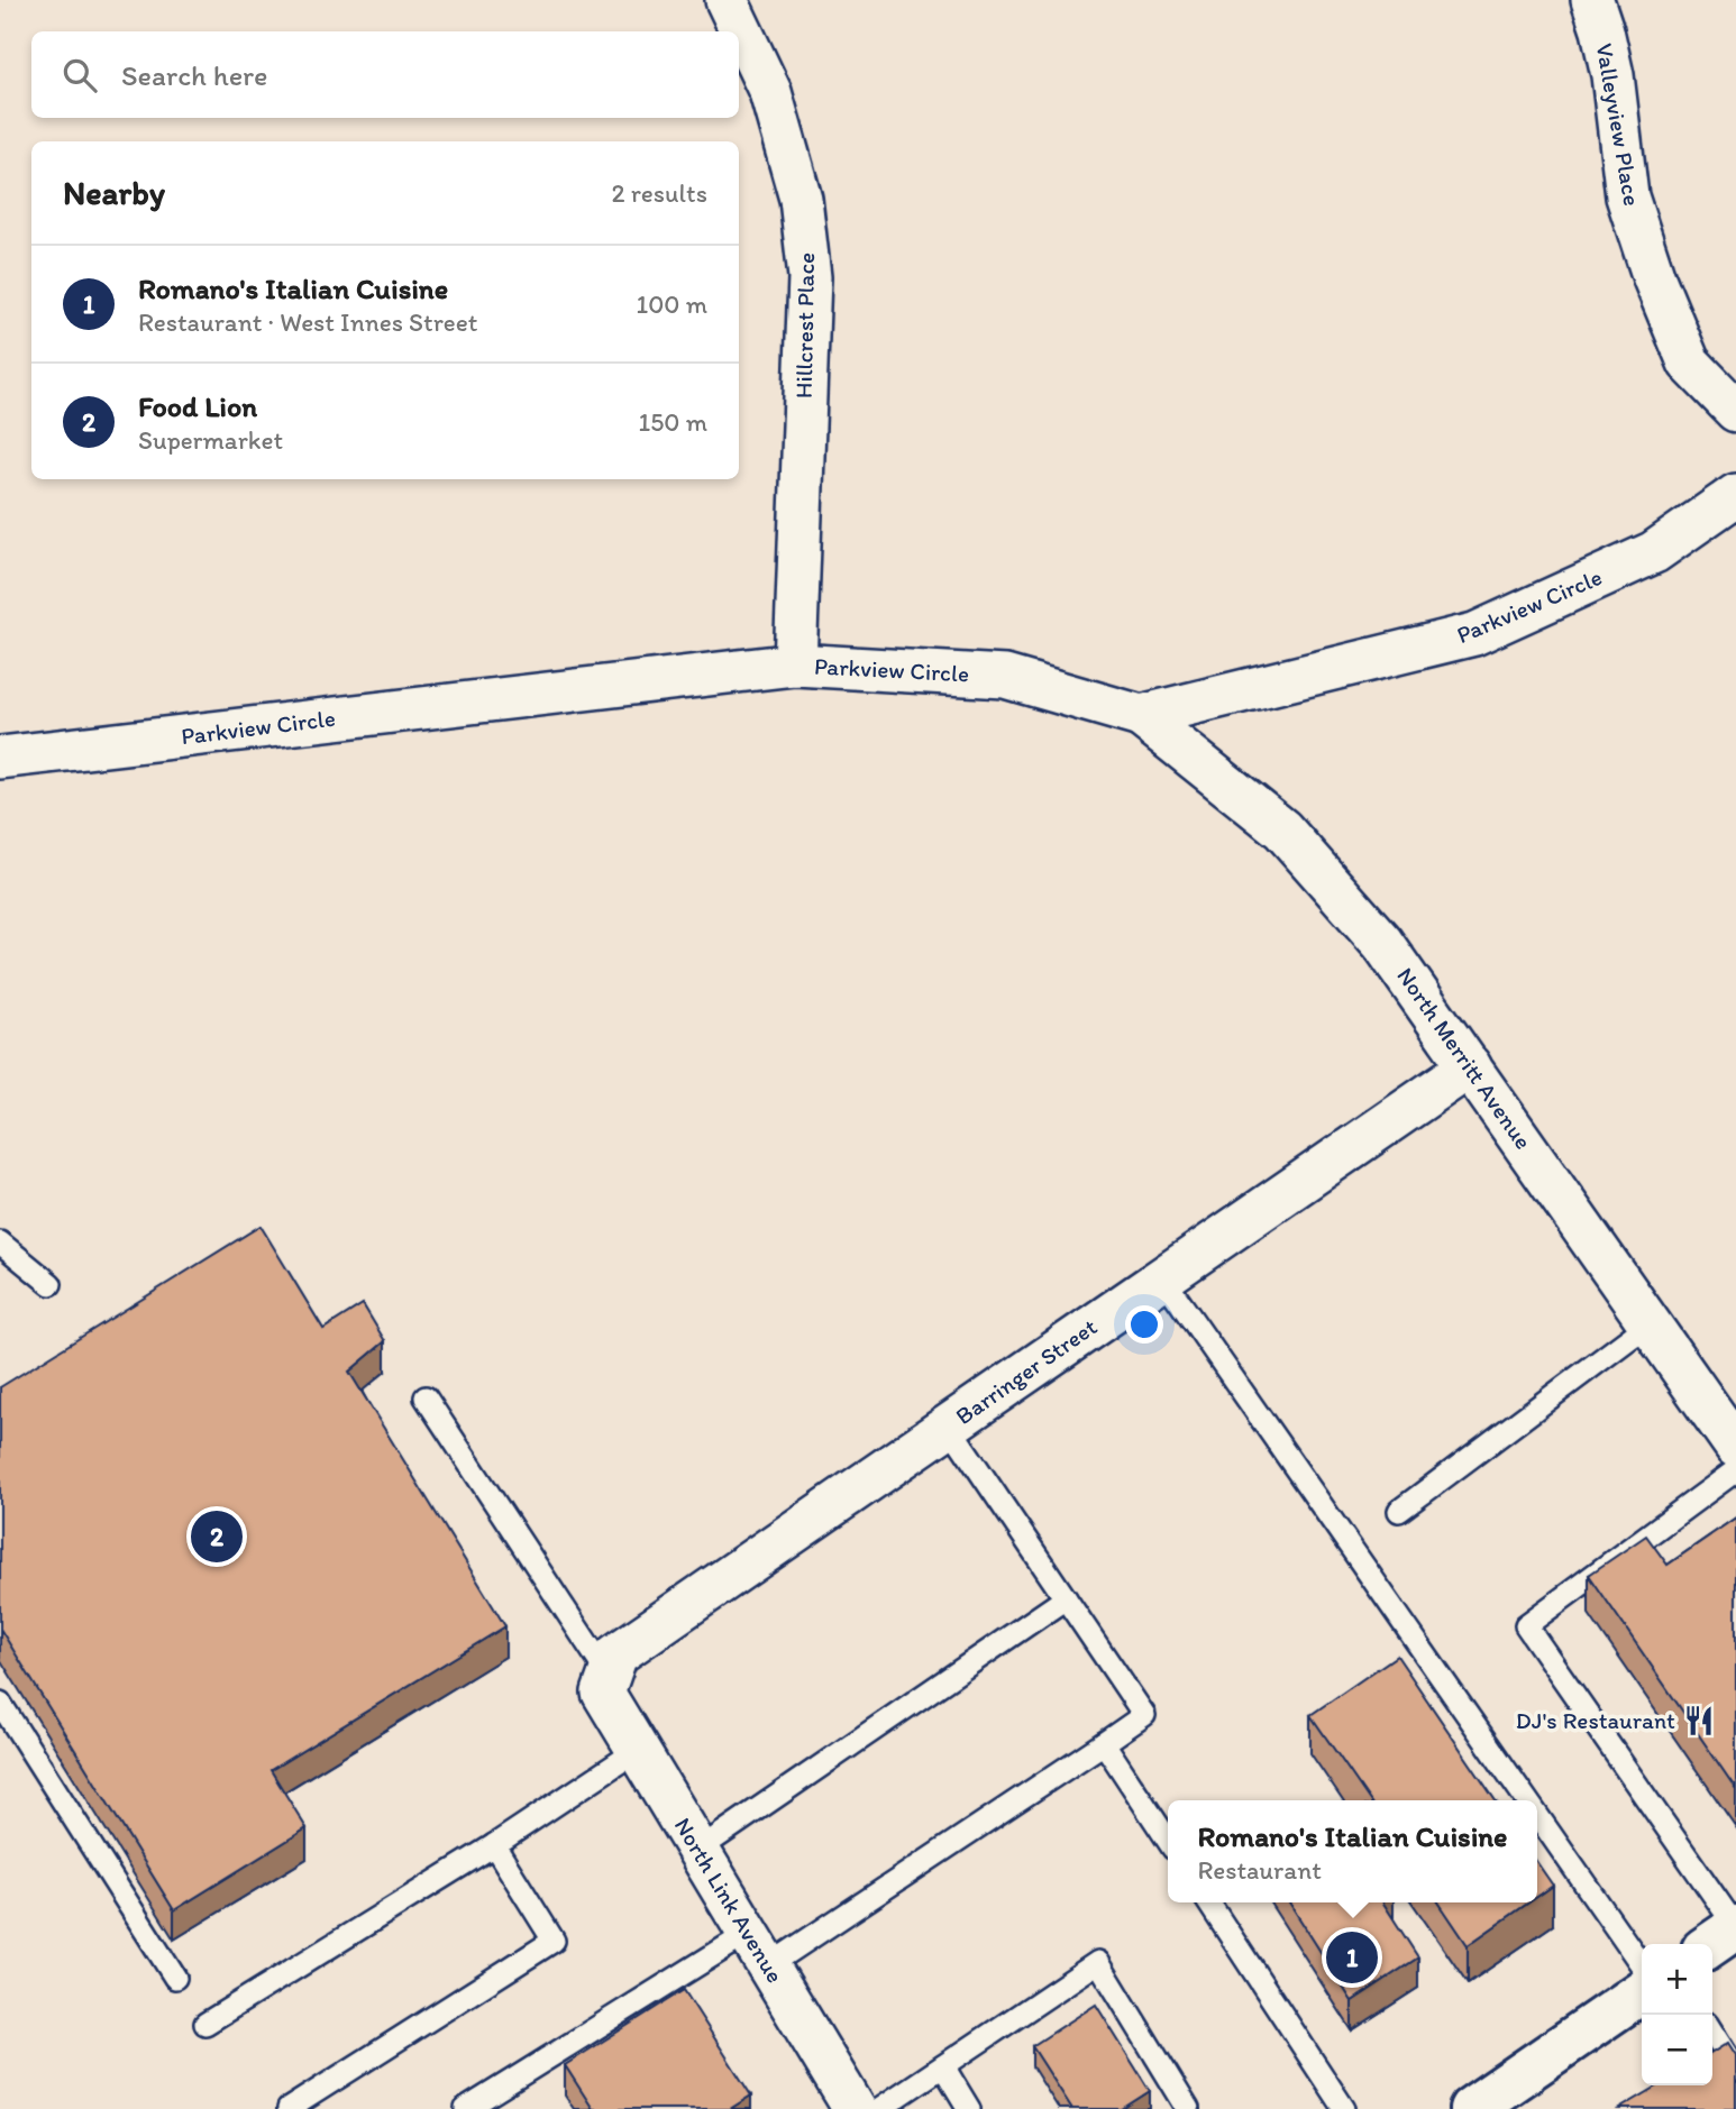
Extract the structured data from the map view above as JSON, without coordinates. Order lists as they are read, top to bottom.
{
  "streets": {
    "street": [
      "Valleyview Place",
      "Hillcrest Place",
      "Parkview Circle",
      "North Merritt Avenue",
      "Barringer Street",
      "North Link Avenue"
    ]
  },
  "crossings": [
    ["Hillcrest Place", "Parkview Circle"],
    ["Parkview Circle", "North Merritt Avenue"],
    ["North Merritt Avenue", "Barringer Street"],
    ["Barringer Street", "North Link Avenue"]
  ],
  "places": {
    "restaurant": ["DJ's Restaurant"]
  },
  "page": {
    "search": "Search here",
    "heading": ["Nearby", "2 results"],
    "list": [
      {
        "mark": "1",
        "name": "Romano's Italian Cuisine",
        "note": "Restaurant · West Innes Street",
        "value": "100 m"
      },
      {
        "mark": "2",
        "name": "Food Lion",
        "note": "Supermarket",
        "value": "150 m"
      }
    ],
    "pins": ["2", "1"],
    "popup": ["Romano's Italian Cuisine", "Restaurant"],
    "map_buttons": ["+", "−"]
  }
}
